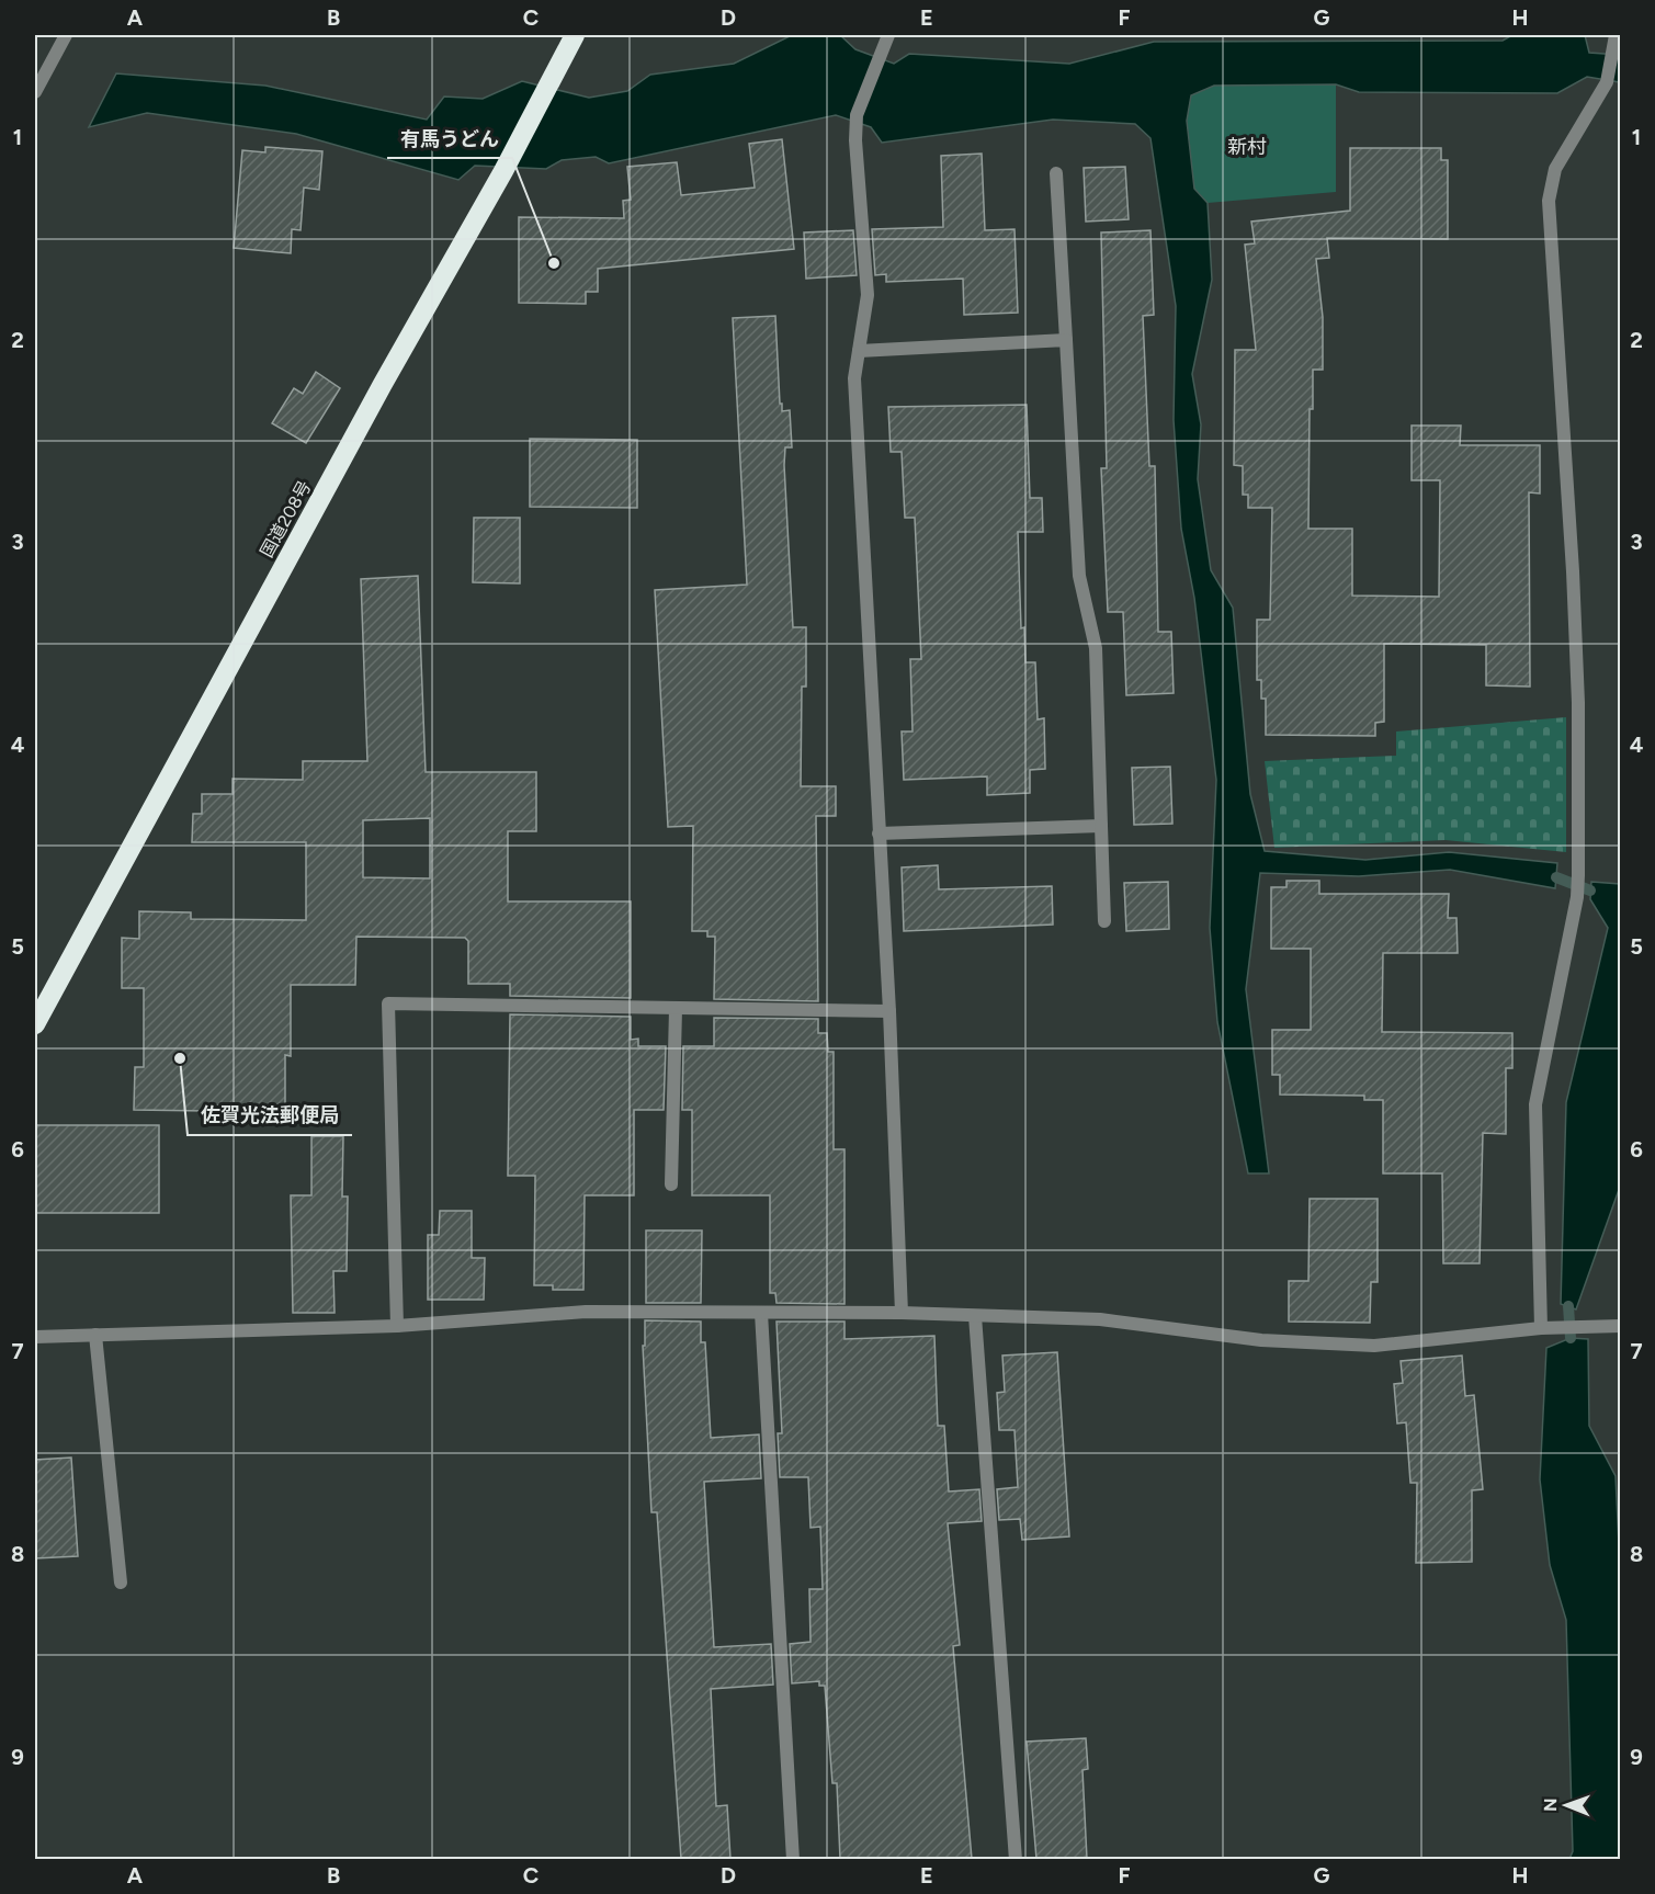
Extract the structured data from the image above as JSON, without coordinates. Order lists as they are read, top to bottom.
{
  "streets": {
    "highway": ["国道208号"]
  },
  "districts": ["新村"],
  "places": ["有馬うどん", "佐賀光法郵便局"],
  "north": "left",
  "grid": {
    "columns": [
      "A",
      "B",
      "C",
      "D",
      "E",
      "F",
      "G",
      "H"
    ],
    "rows": [
      "1",
      "2",
      "3",
      "4",
      "5",
      "6",
      "7",
      "8",
      "9"
    ]
  }
}
